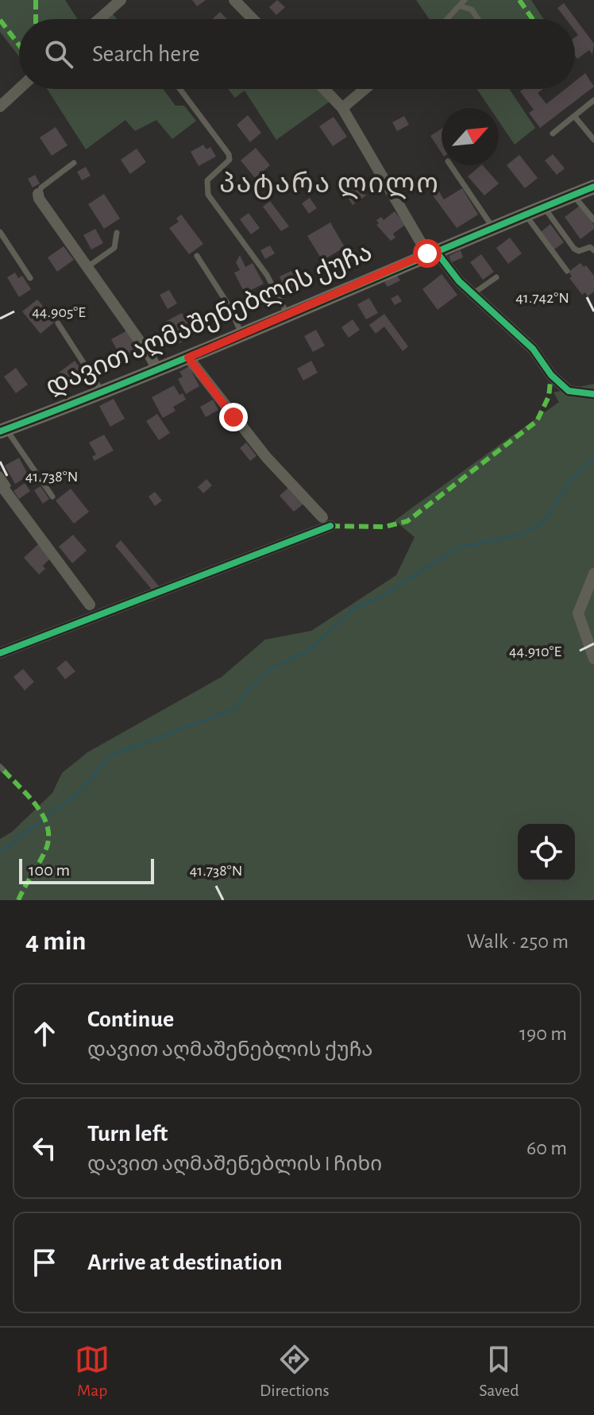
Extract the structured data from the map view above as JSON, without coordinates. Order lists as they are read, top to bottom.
{
  "streets": {
    "street": ["დავით აღმაშენებლის ქუჩა"]
  },
  "districts": ["პატარა ლილო"],
  "scale_bar": "100 m",
  "north": "top right",
  "page": {
    "search": "Search here",
    "scale": "100 m",
    "heading": ["4 min", "Walk · 250 m"],
    "list": [
      ["Continue", "დავით აღმაშენებლის ქუჩა", "190 m"],
      ["Turn left", "დავით აღმაშენებლის I ჩიხი", "60 m"],
      "Arrive at destination"
    ],
    "nav": ["Map", "Directions", "Saved"]
  },
  "coordinates": [
    "41.742°N",
    "44.905°E",
    "41.738°N",
    "44.910°E"
  ]
}
